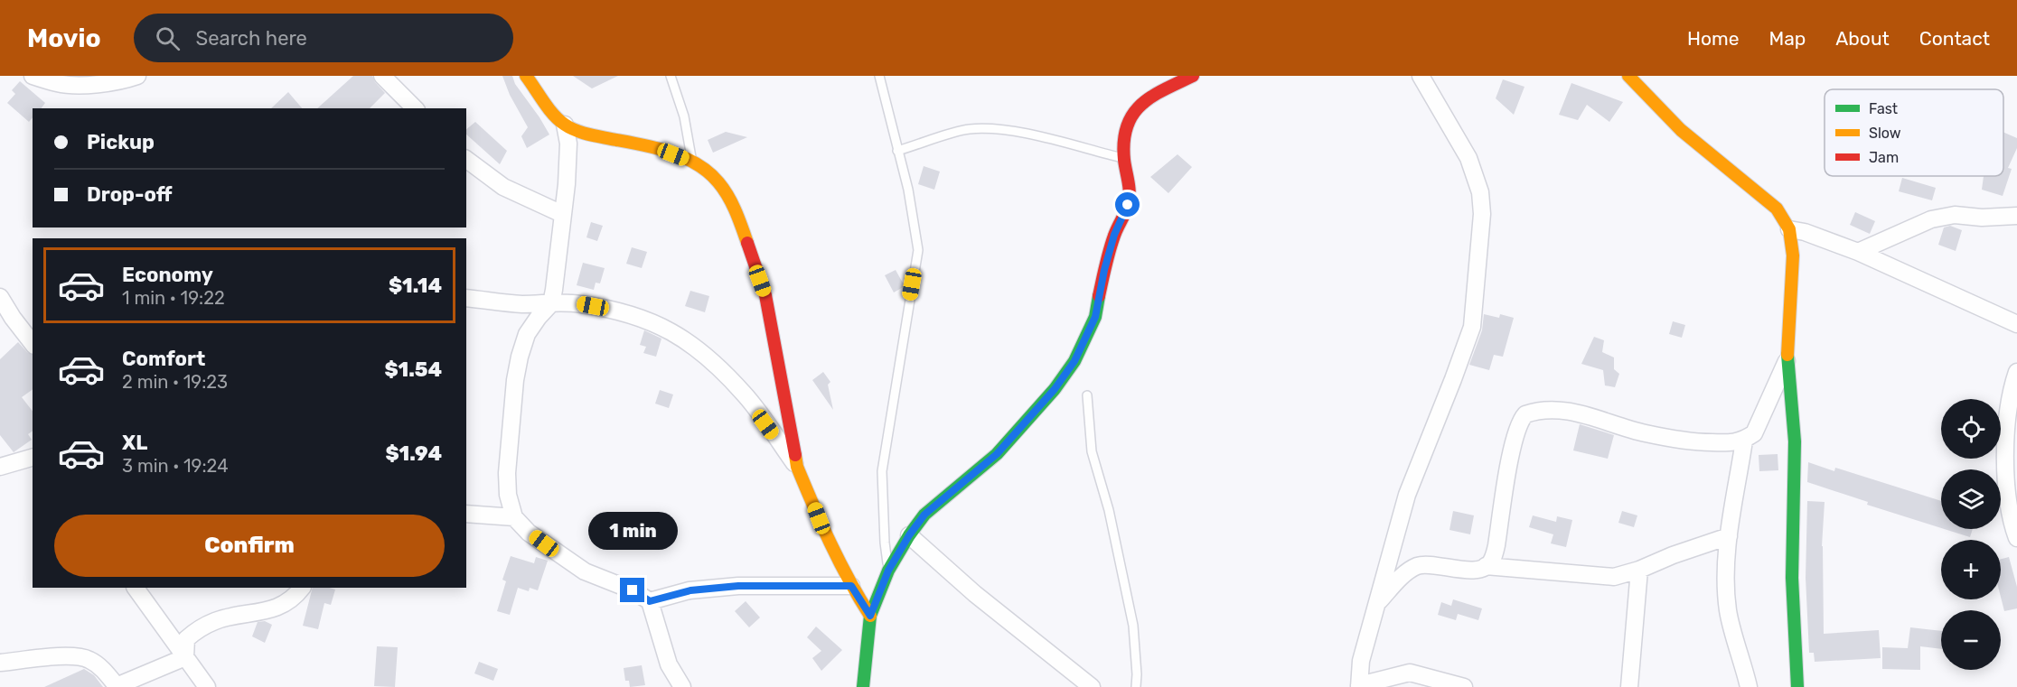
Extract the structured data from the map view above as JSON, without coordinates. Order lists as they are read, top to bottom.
{
  "legend": ["Fast", "Slow", "Jam"],
  "page": {
    "header": "Movio",
    "search": "Search here",
    "nav": [
      "Home",
      "Map",
      "About",
      "Contact"
    ],
    "banner": ["Pickup", "Drop-off"],
    "list": [
      {
        "name": "Economy",
        "note": "1 min · 19:22",
        "value": "$1.14"
      },
      {
        "name": "Comfort",
        "note": "2 min · 19:23",
        "value": "$1.54"
      },
      {
        "name": "XL",
        "note": "3 min · 19:24",
        "value": "$1.94"
      }
    ],
    "map_buttons": ["+", "−"],
    "buttons": "Confirm",
    "bubble": "1 min"
  }
}
